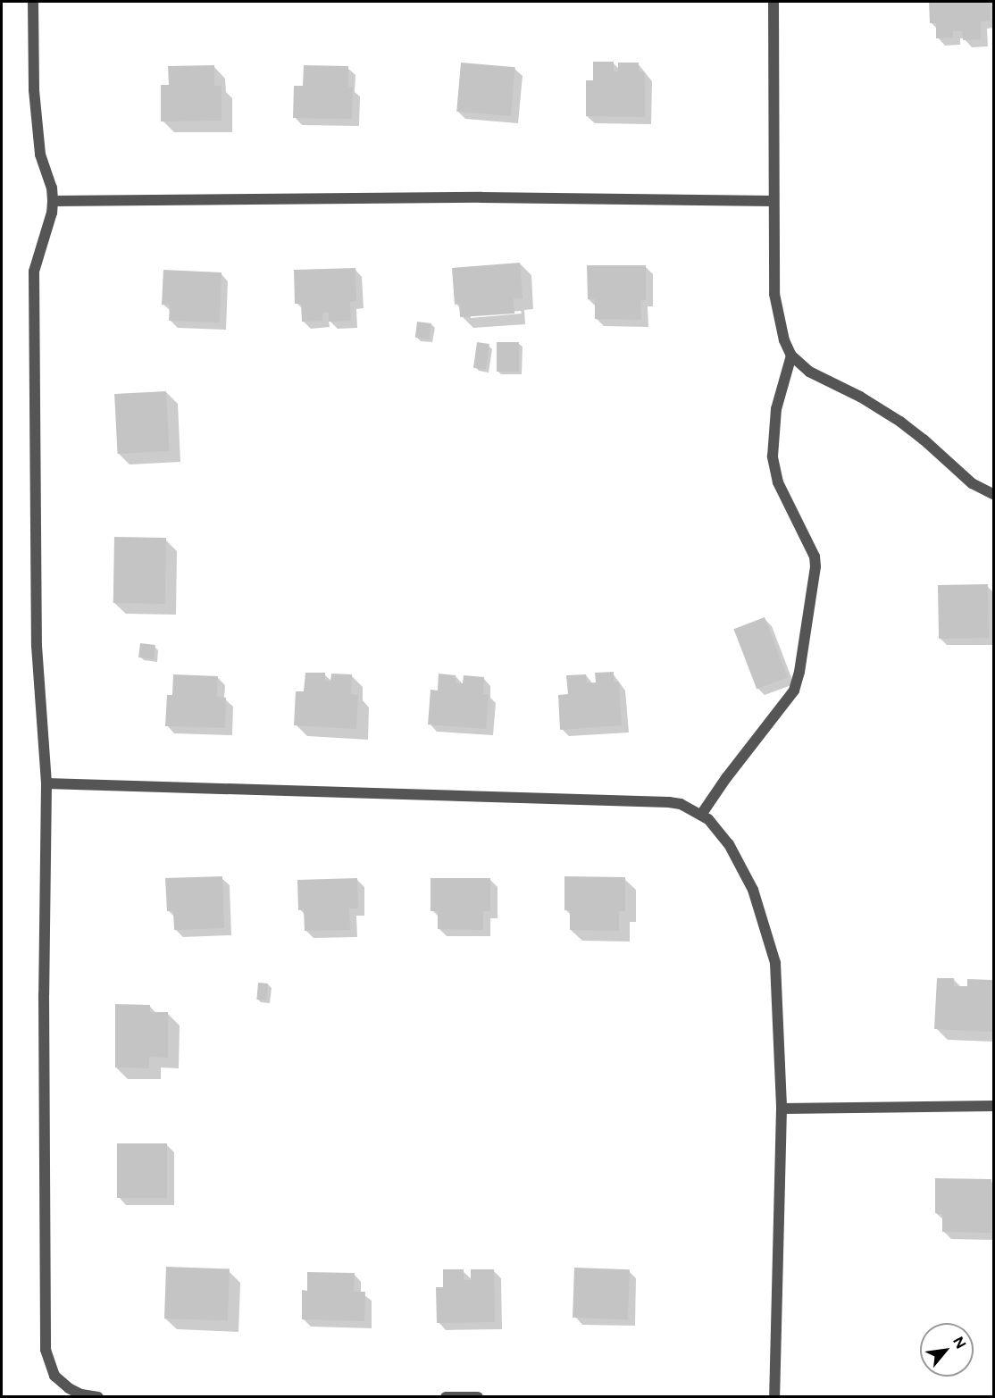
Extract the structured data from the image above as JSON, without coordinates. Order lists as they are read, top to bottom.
{
  "north": "top right"
}
